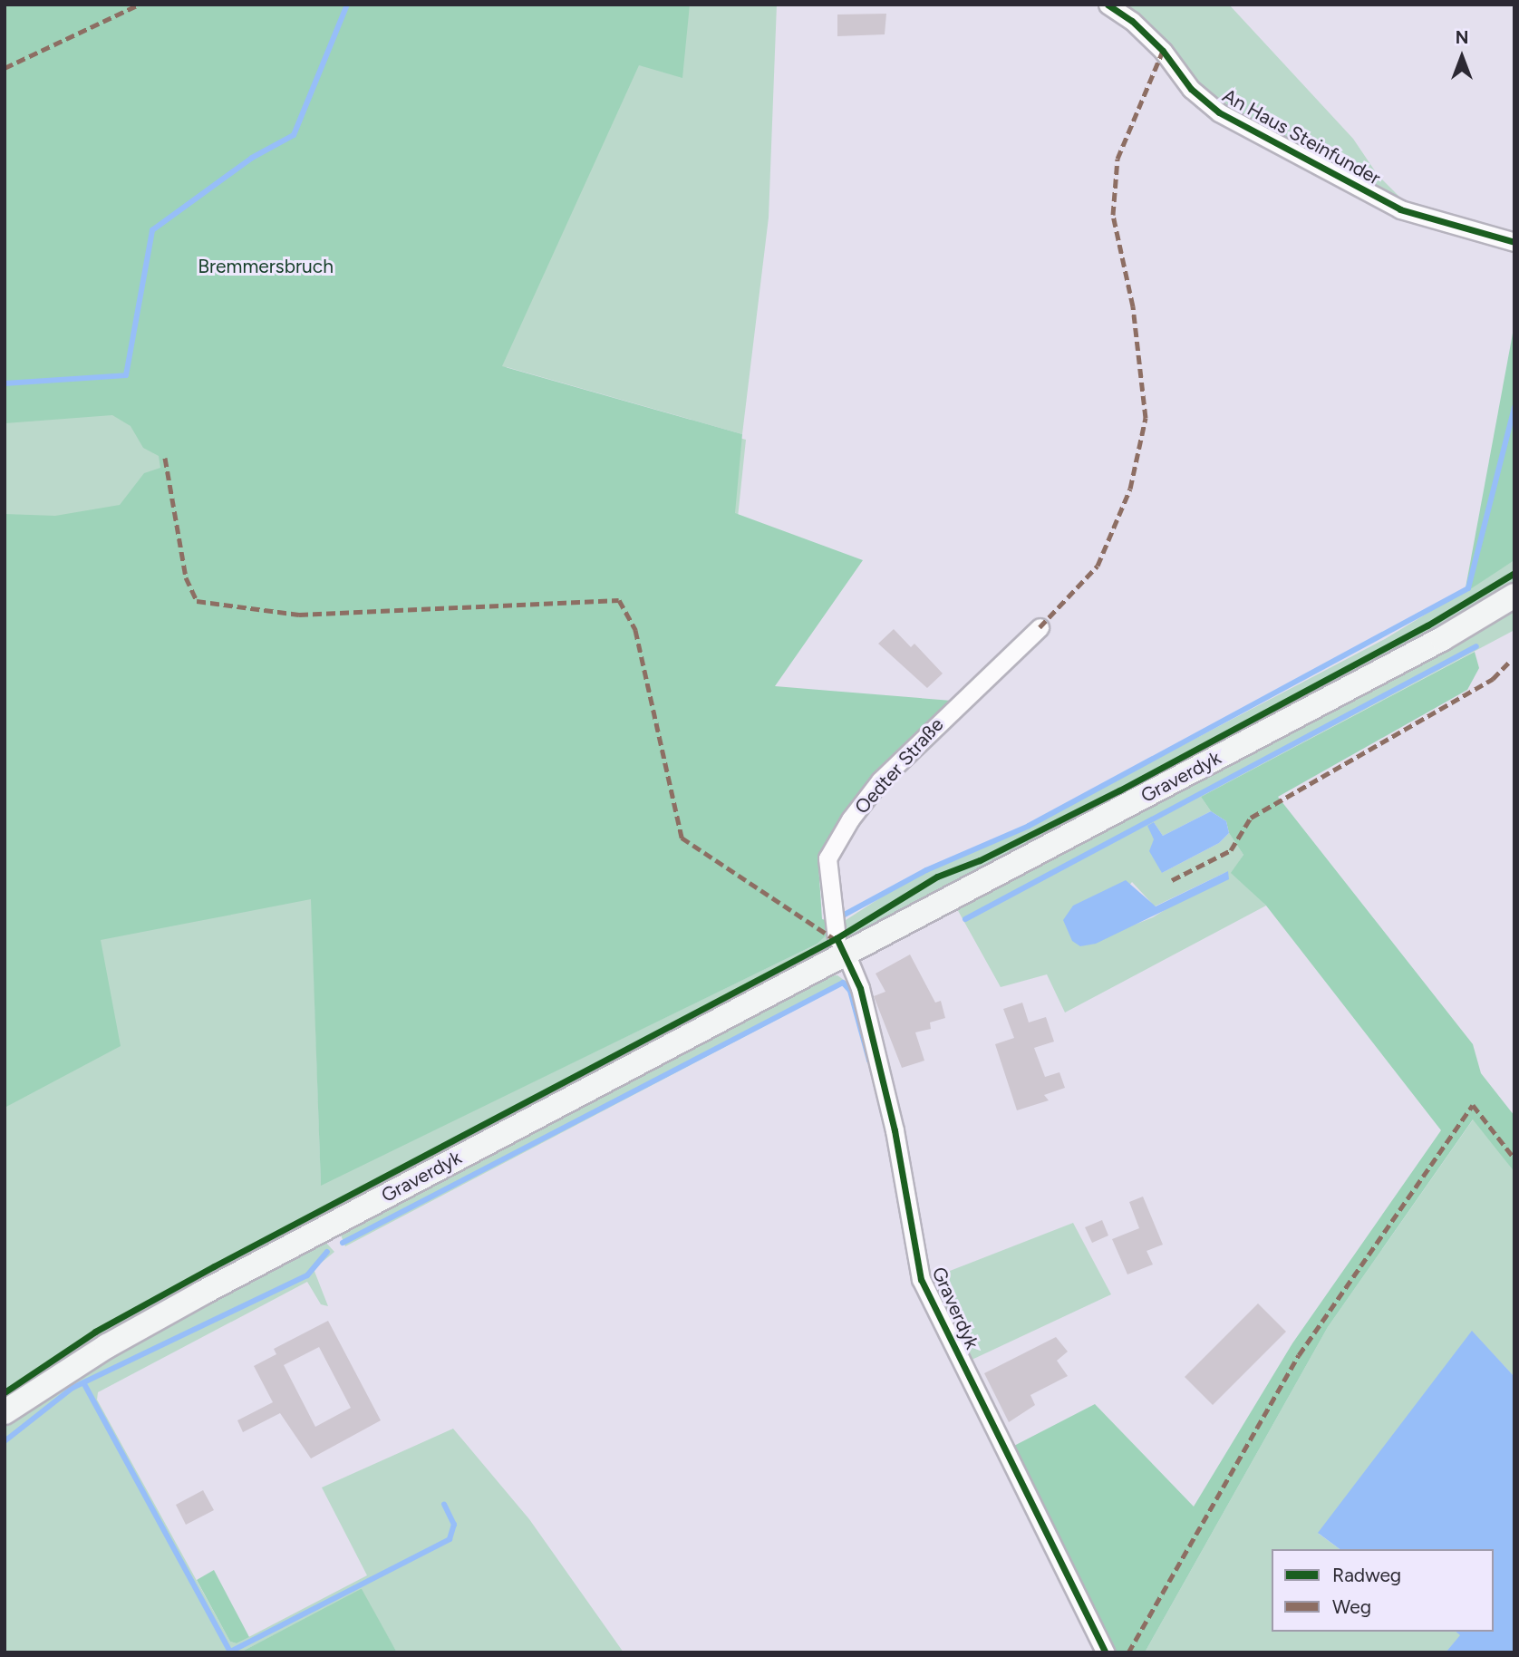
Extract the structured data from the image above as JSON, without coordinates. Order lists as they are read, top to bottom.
{
  "streets": {
    "main road": ["Graverdyk"],
    "street": ["An Haus Steinfunder", "Oedter Straße"]
  },
  "crossings": [
    ["Oedter Straße", "Graverdyk"]
  ],
  "parks": ["Bremmersbruch"],
  "legend": ["Radweg", "Weg"],
  "north": "top"
}
